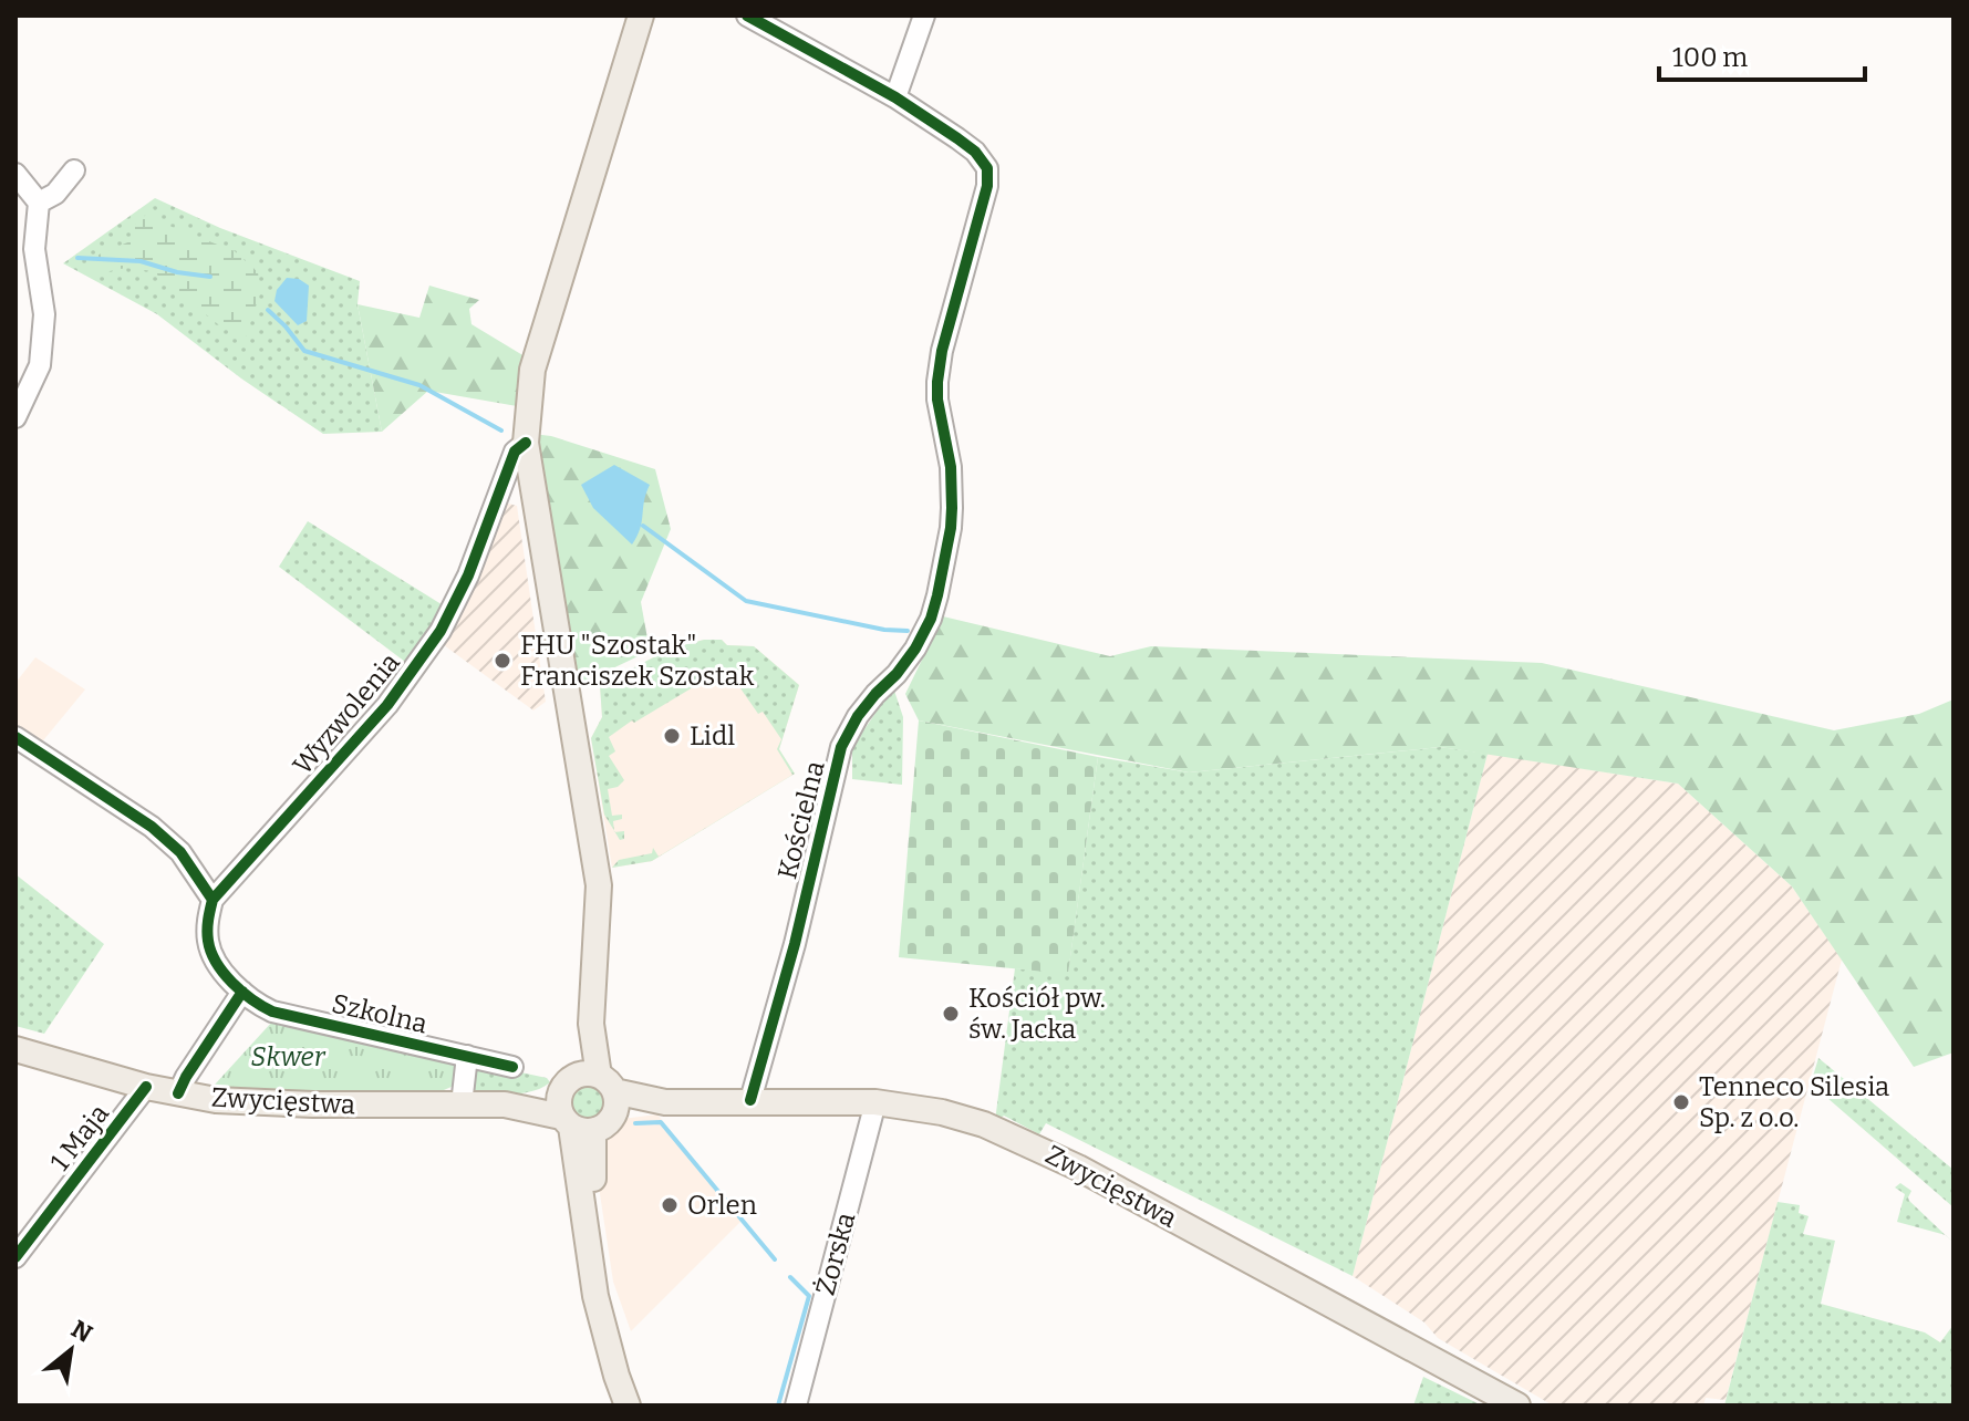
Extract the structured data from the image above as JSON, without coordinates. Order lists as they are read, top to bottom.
{
  "streets": {
    "main road": ["Wyzwolenia", "Zwycięstwa"],
    "street": [
      "Kościelna",
      "Szkolna",
      "1 Maja",
      "Żorska"
    ]
  },
  "crossings": [
    ["Wyzwolenia", "Zwycięstwa"],
    ["Kościelna", "Zwycięstwa"],
    ["Zwycięstwa", "1 Maja"],
    ["Zwycięstwa", "Żorska"]
  ],
  "parks": ["Skwer"],
  "places": [
    "FHU \"Szostak\" Franciszek Szostak",
    "Lidl",
    "Kościół pw. św. Jacka",
    "Tenneco Silesia Sp. z o.o.",
    "Orlen"
  ],
  "scale_bar": "100 m",
  "north": "top right"
}
